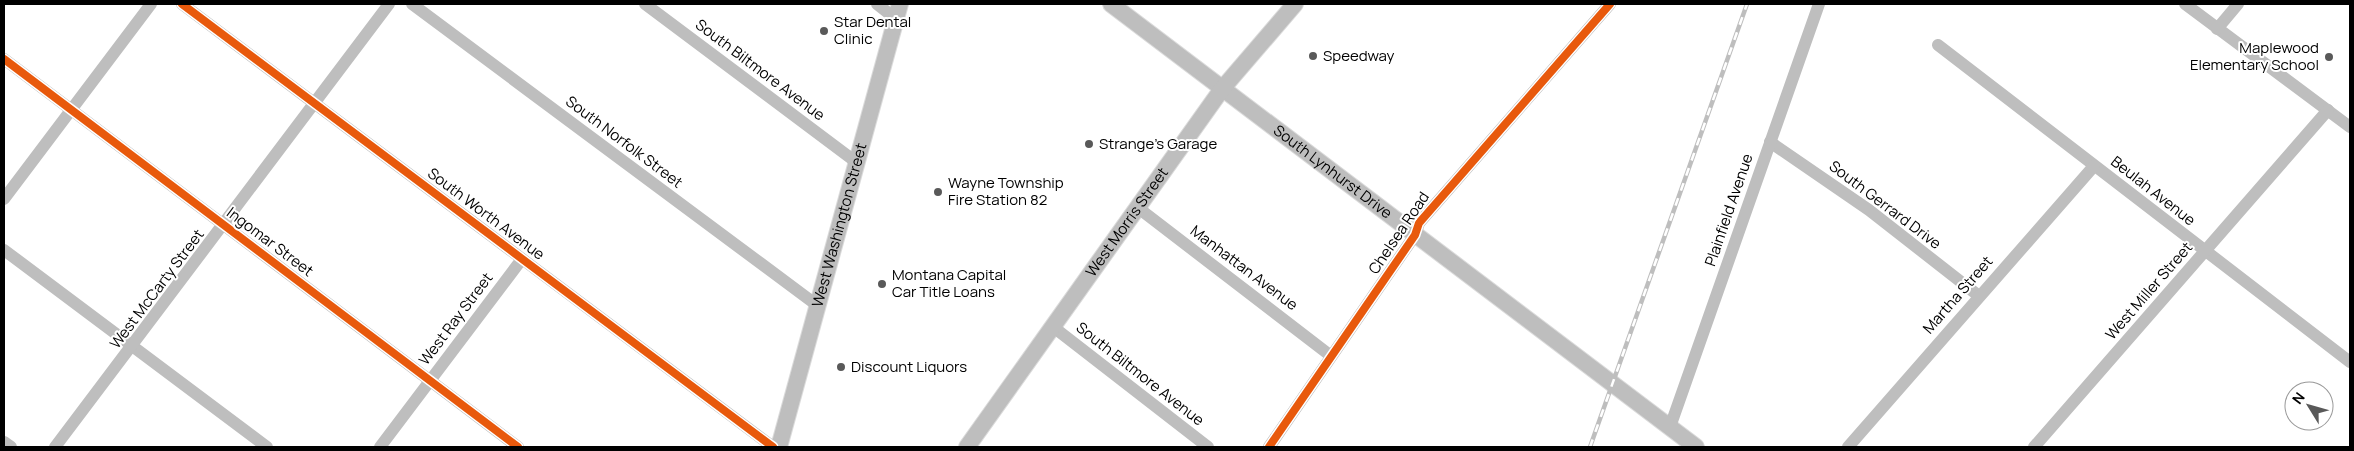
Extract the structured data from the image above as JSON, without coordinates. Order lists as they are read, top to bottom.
{
  "streets": {
    "main road": ["South Lynhurst Drive", "West Morris Street", "West Washington Street"],
    "street": [
      "South Biltmore Avenue",
      "South Norfolk Street",
      "Beulah Avenue",
      "South Gerrard Drive",
      "Plainfield Avenue",
      "South Worth Avenue",
      "Chelsea Road",
      "Ingomar Street",
      "Manhattan Avenue",
      "West McCarty Street",
      "West Miller Street",
      "Martha Street",
      "West Ray Street"
    ]
  },
  "crossings": [
    ["South Biltmore Avenue", "West Morris Street"],
    ["South Biltmore Avenue", "West Washington Street"],
    ["South Norfolk Street", "West Washington Street"],
    ["South Lynhurst Drive", "Plainfield Avenue"],
    ["South Lynhurst Drive", "West Morris Street"],
    ["South Lynhurst Drive", "Chelsea Road"],
    ["Beulah Avenue", "West Miller Street"],
    ["Beulah Avenue", "Martha Street"],
    ["South Gerrard Drive", "Plainfield Avenue"],
    ["South Gerrard Drive", "Martha Street"],
    ["South Worth Avenue", "West McCarty Street"],
    ["South Worth Avenue", "West Ray Street"],
    ["West Morris Street", "Manhattan Avenue"],
    ["Chelsea Road", "Manhattan Avenue"],
    ["Ingomar Street", "West McCarty Street"],
    ["Ingomar Street", "West Ray Street"]
  ],
  "places": [
    "Star Dental Clinic",
    "Speedway",
    "Maplewood Elementary School",
    "Strange's Garage",
    "Wayne Township Fire Station 82",
    "Montana Capital Car Title Loans",
    "Discount Liquors"
  ],
  "north": "top left"
}
